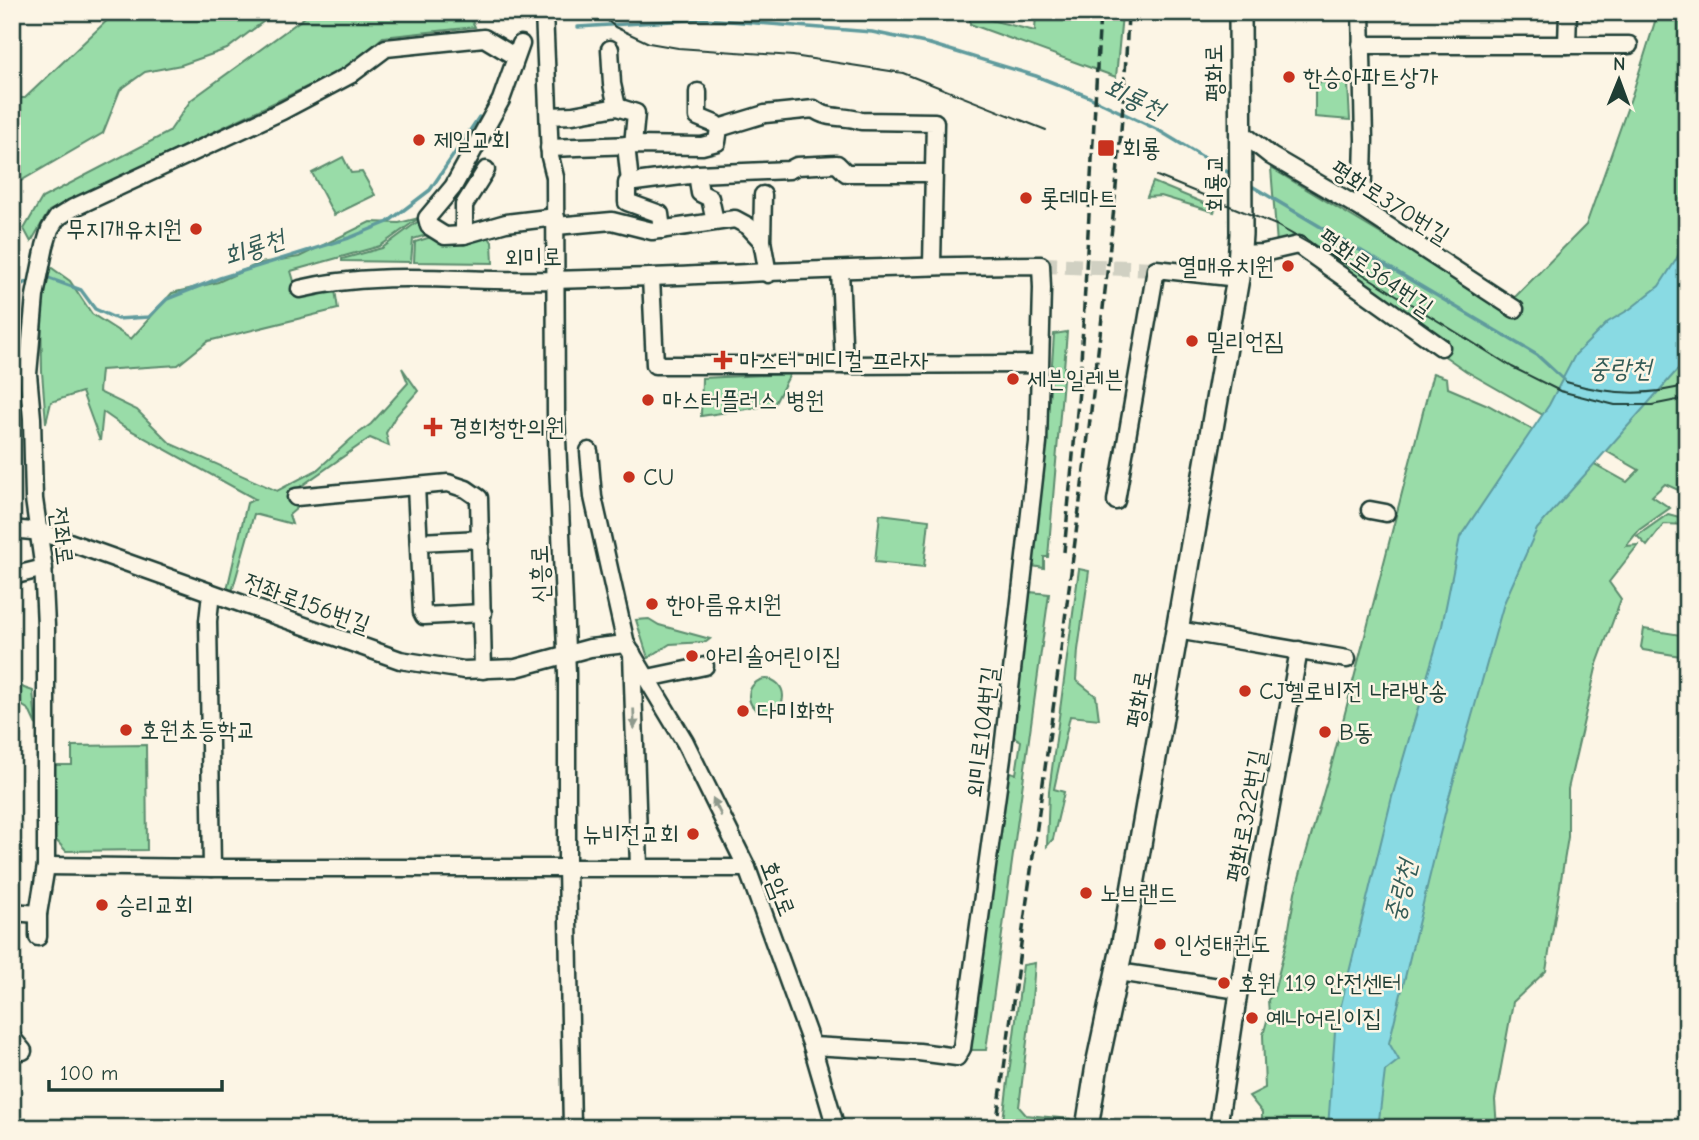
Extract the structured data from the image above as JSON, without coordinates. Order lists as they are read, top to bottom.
{
  "streets": {
    "main road": ["평화로", "회룡교"],
    "street": [
      "평화로370번길",
      "외미로",
      "평화로364번길",
      "전좌로",
      "신흥로",
      "전좌로156번길",
      "외미로104번길",
      "평화로322번길",
      "호암로"
    ]
  },
  "crossings": [
    ["평화로", "회룡교"],
    ["평화로", "평화로370번길"],
    ["평화로", "평화로364번길"],
    ["회룡교", "평화로370번길"],
    ["회룡교", "평화로364번길"],
    ["외미로", "신흥로"],
    ["외미로", "외미로104번길"],
    ["전좌로", "전좌로156번길"],
    ["신흥로", "전좌로156번길"],
    ["전좌로156번길", "호암로"],
    ["외미로104번길", "호암로"]
  ],
  "water": ["회룡천", "중랑천"],
  "places": {
    "other": [
      "한승아파트상가",
      "제일교회",
      "롯데마트",
      "무지개유치원",
      "열매유치원",
      "밀리언짐",
      "세븐일레븐",
      "마스터플러스 병원",
      "CU",
      "한아름유치원",
      "아리솔어린이집",
      "CJ헬로비전 나라방송",
      "다미화학",
      "호원초등학교",
      "B동",
      "뉴비전교회",
      "노브랜드",
      "승리교회",
      "인성태권도",
      "호원 119 안전센터",
      "예나어린이집"
    ],
    "transit": ["회룡"],
    "health": ["마스터 메디컬 프라자", "경희청한의원"]
  },
  "scale_bar": "100 m",
  "north": "top"
}
